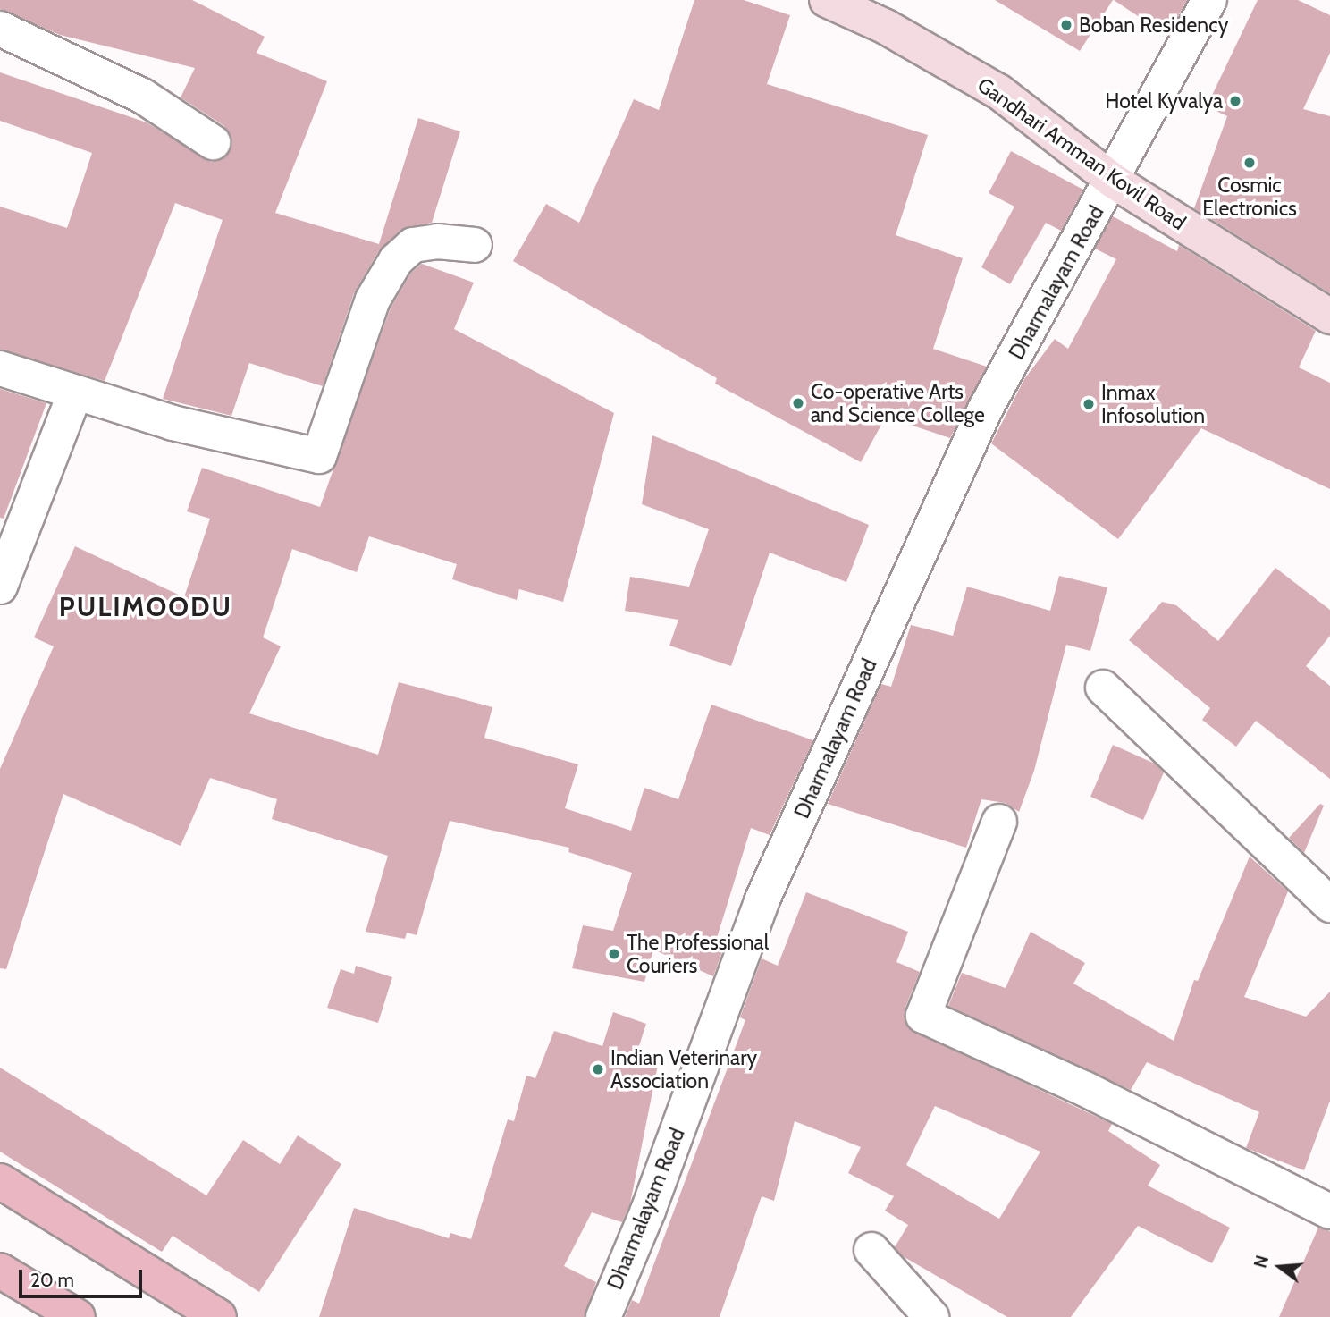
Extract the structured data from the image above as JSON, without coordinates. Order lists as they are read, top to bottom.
{
  "streets": {
    "street": ["Gandhari Amman Kovil Road", "Dharmalayam Road"]
  },
  "crossings": [
    ["Gandhari Amman Kovil Road", "Dharmalayam Road"]
  ],
  "districts": ["PULIMOODU"],
  "places": [
    "Boban Residency",
    "Hotel Kyvalya",
    "Cosmic Electronics",
    "Co-operative Arts and Science College",
    "Inmax Infosolution",
    "The Professional Couriers",
    "Indian Veterinary Association"
  ],
  "scale_bar": "20 m",
  "north": "left"
}
